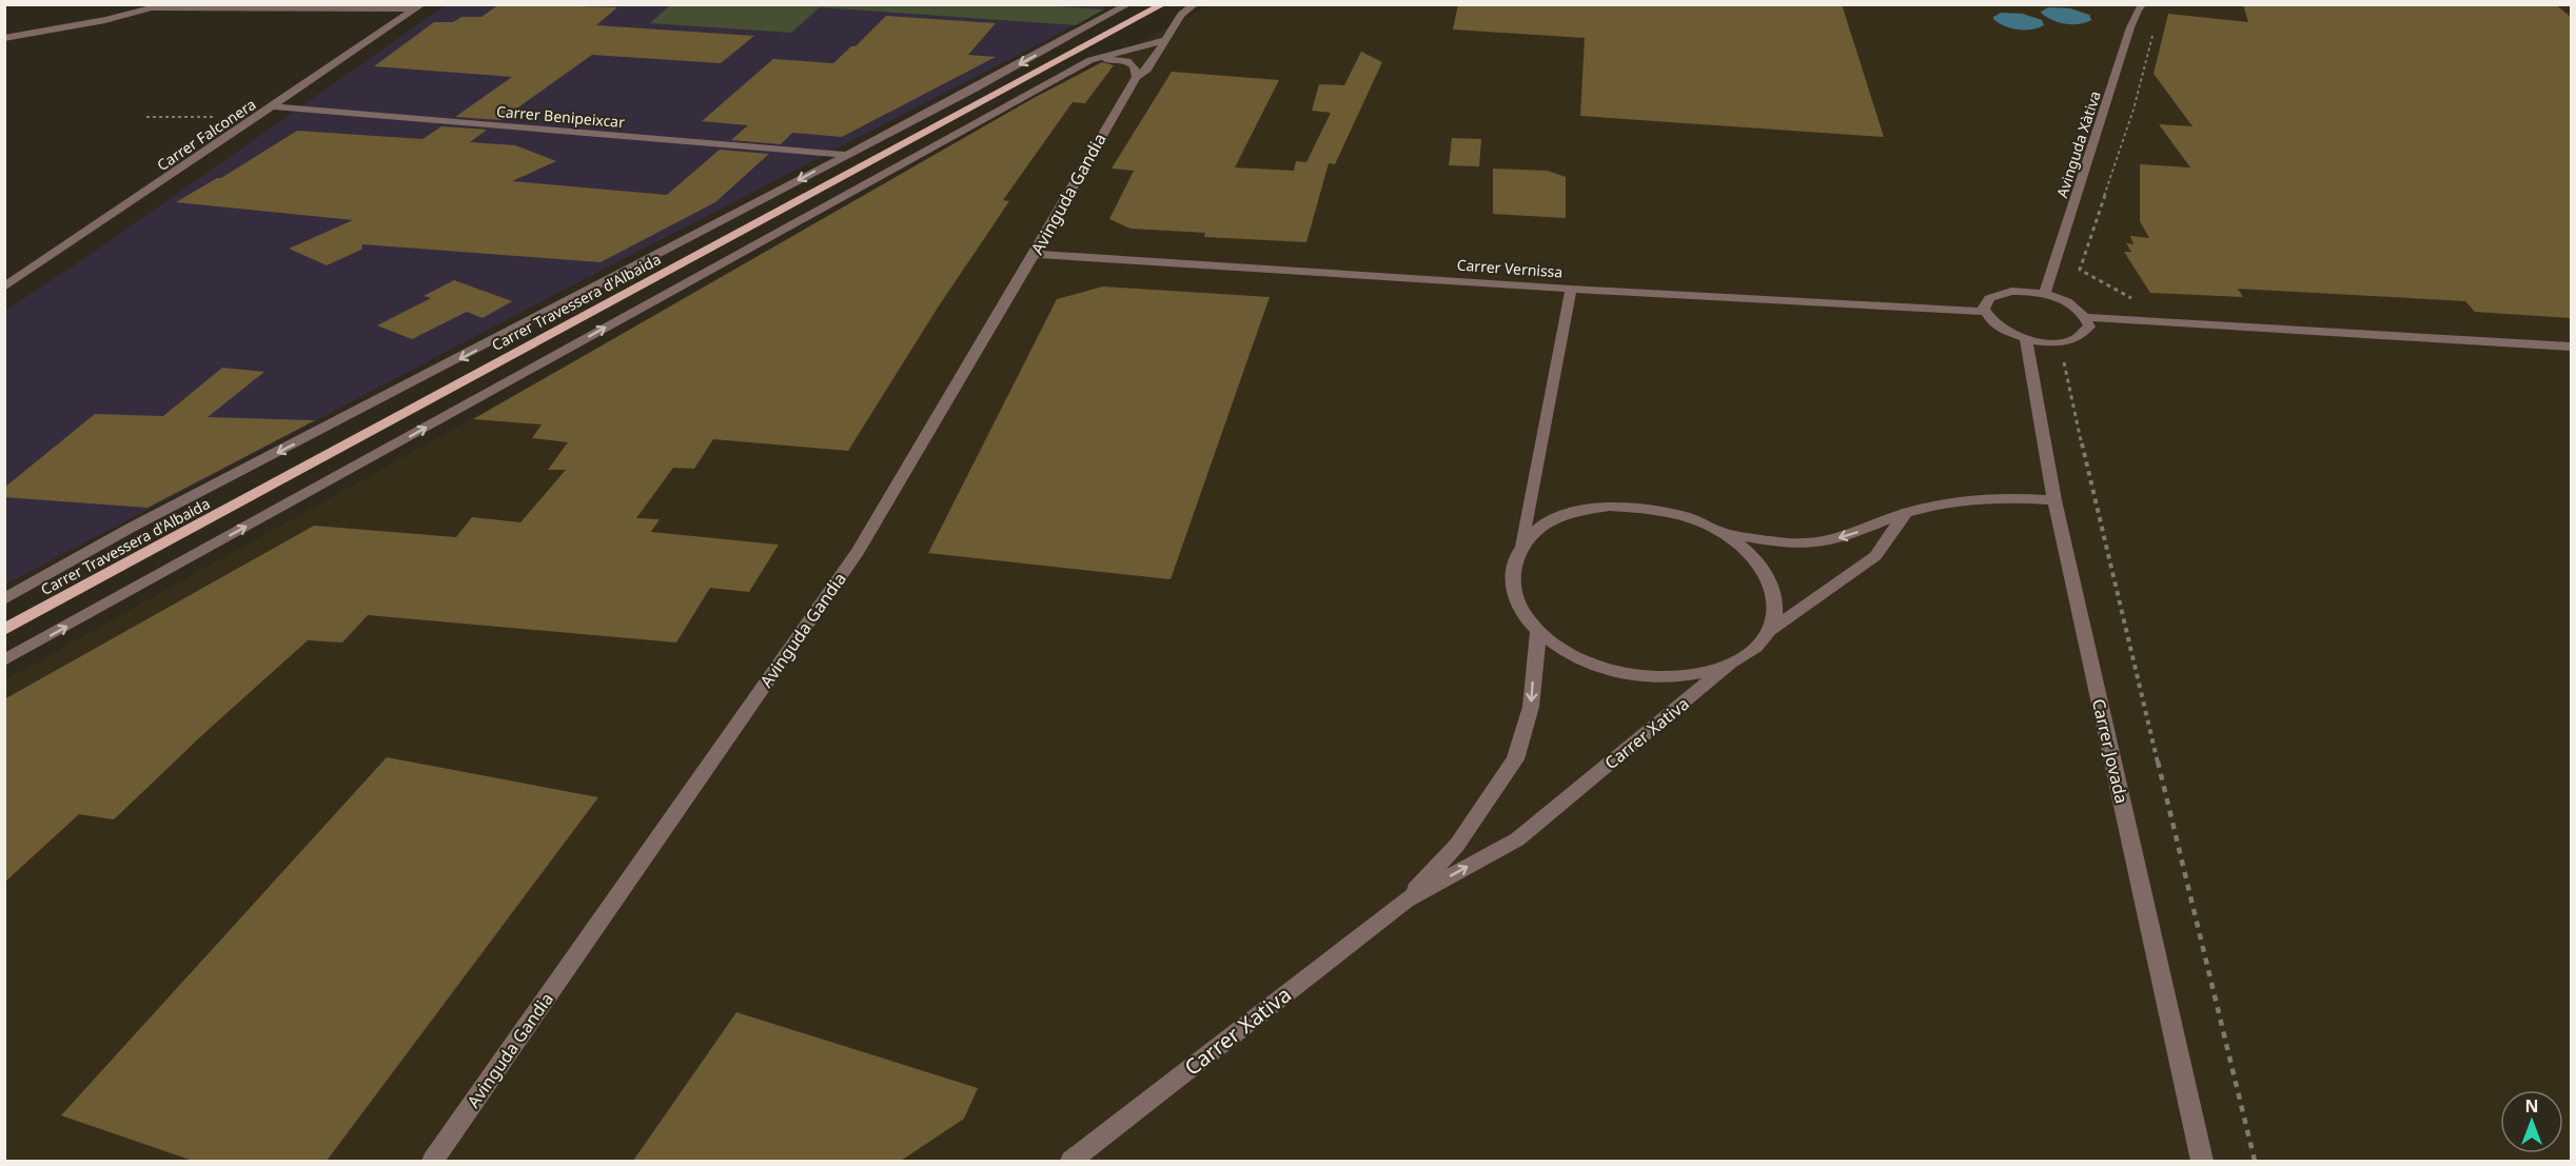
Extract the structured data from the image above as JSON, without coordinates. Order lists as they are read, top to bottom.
{
  "streets": {
    "main road": ["Carrer Travessera d'Albaida"],
    "street": [
      "Carrer Benipeixcar",
      "Carrer Falconera",
      "Avinguda Xàtiva",
      "Avinguda Gandia",
      "Carrer Vernissa",
      "Carrer Xativa",
      "Carrer Jovada"
    ]
  },
  "crossings": [
    ["Carrer Benipeixcar", "Carrer Falconera"],
    ["Avinguda Gandia", "Carrer Vernissa"]
  ],
  "north": "top"
}
